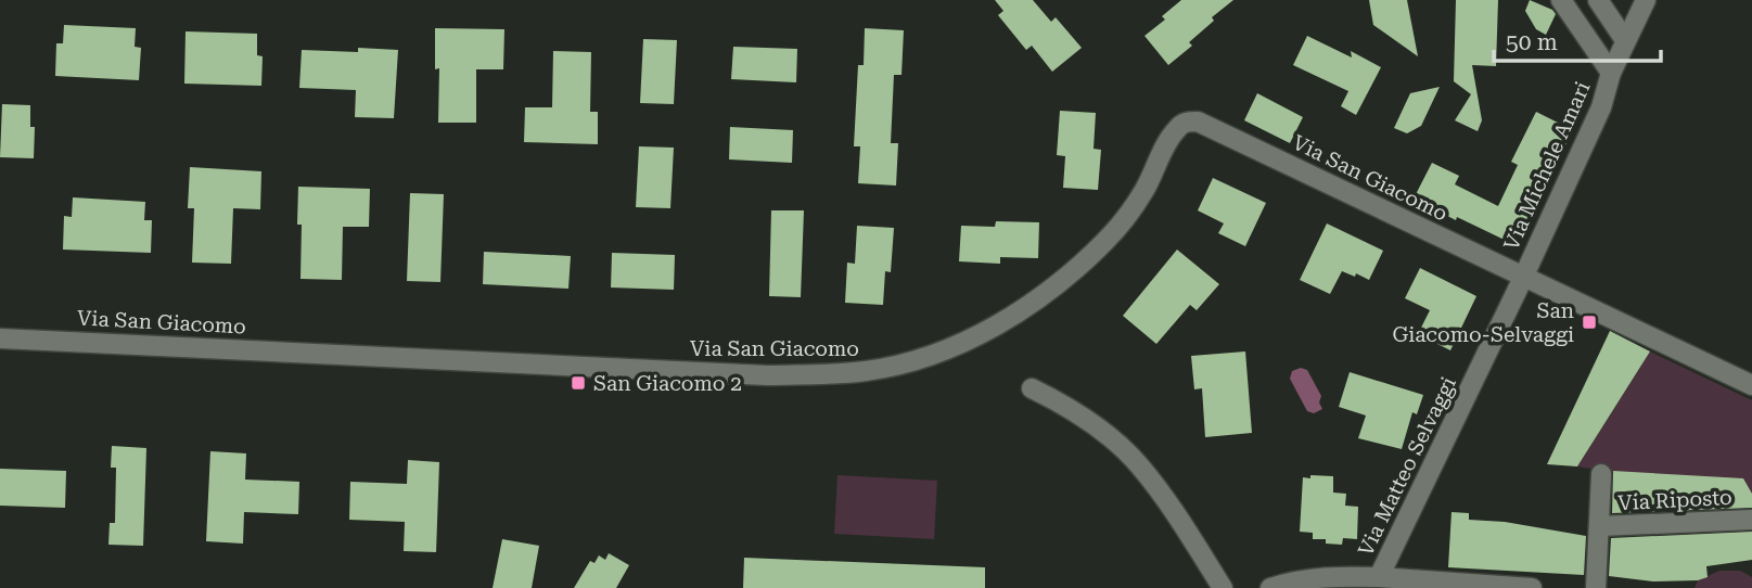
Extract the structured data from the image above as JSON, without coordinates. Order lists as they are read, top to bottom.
{
  "streets": {
    "street": [
      "Via Michele Amari",
      "Via San Giacomo",
      "Via Matteo Selvaggi",
      "Via Riposto"
    ]
  },
  "crossings": [
    ["Via Michele Amari", "Via San Giacomo"],
    ["Via Michele Amari", "Via Matteo Selvaggi"],
    ["Via San Giacomo", "Via Matteo Selvaggi"]
  ],
  "places": {
    "transit": ["San Giacomo-Selvaggi", "San Giacomo 2"]
  },
  "scale_bar": "50 m"
}
